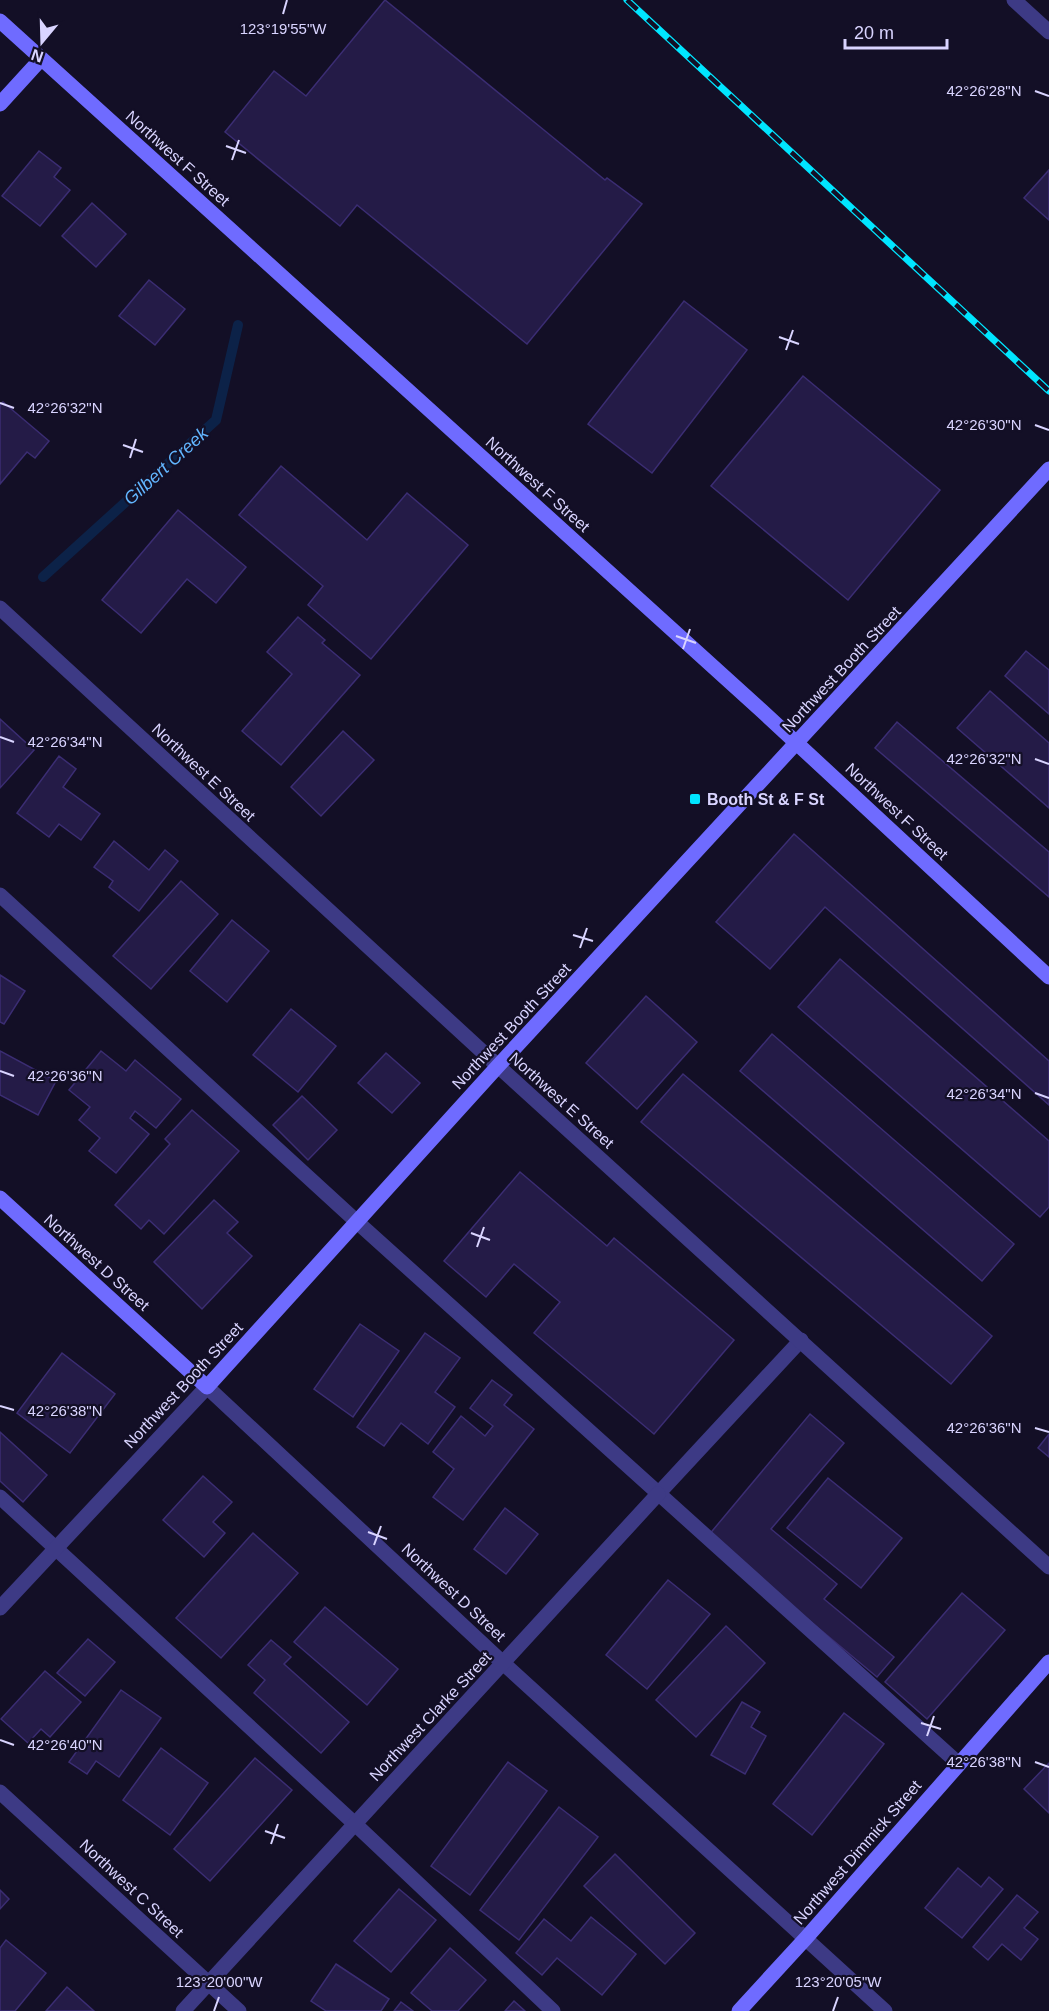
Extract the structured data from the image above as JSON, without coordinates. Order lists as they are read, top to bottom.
{
  "streets": {
    "main road": [
      "Northwest F Street",
      "Northwest Booth Street",
      "Northwest D Street",
      "Northwest Dimmick Street"
    ],
    "street": ["Northwest E Street", "Northwest Clarke Street", "Northwest C Street"]
  },
  "crossings": [
    ["Northwest F Street", "Northwest Booth Street"],
    ["Northwest Booth Street", "Northwest E Street"],
    ["Northwest Booth Street", "Northwest D Street"],
    ["Northwest E Street", "Northwest Clarke Street"],
    ["Northwest D Street", "Northwest Clarke Street"],
    ["Northwest D Street", "Northwest Dimmick Street"],
    ["Northwest Clarke Street", "Northwest C Street"]
  ],
  "water": ["Gilbert Creek"],
  "places": {
    "transit": ["Booth St & F St"]
  },
  "scale_bar": "20 m",
  "north": "bottom",
  "coordinates": [
    "123°19'55\"W",
    "42°26'28\"N",
    "42°26'32\"N",
    "42°26'30\"N",
    "42°26'34\"N",
    "42°26'36\"N",
    "42°26'38\"N",
    "42°26'40\"N",
    "123°20'00\"W",
    "123°20'05\"W"
  ]
}
